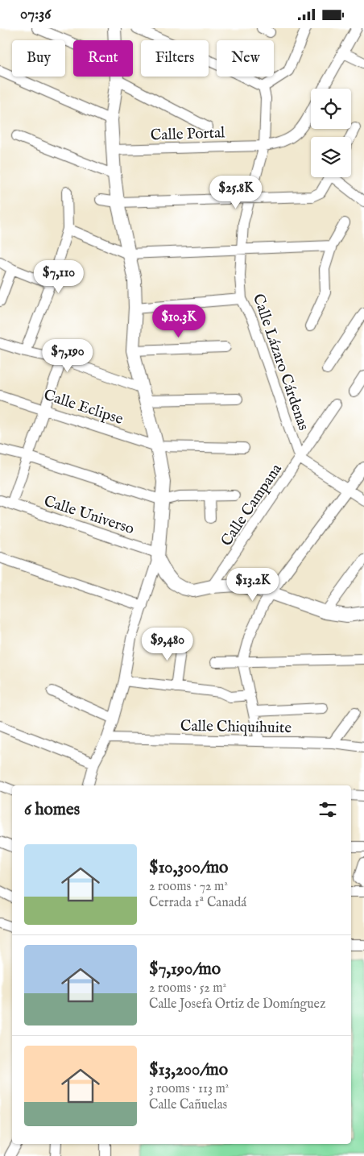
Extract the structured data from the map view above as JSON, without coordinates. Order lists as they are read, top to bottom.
{
  "streets": {
    "street": [
      "Calle Portal",
      "Calle Lázaro Cárdenas",
      "Calle Eclipse",
      "Calle Campana",
      "Calle Universo",
      "Calle Chiquihuite"
    ]
  },
  "crossings": [
    ["Calle Portal", "Calle Lázaro Cárdenas"],
    ["Calle Lázaro Cárdenas", "Calle Campana"]
  ],
  "page": {
    "status": "07:36",
    "chip": [
      "Buy",
      "Rent",
      "Filters",
      "New"
    ],
    "price": [
      "$25.8K",
      "$7,110",
      "$10.3K",
      "$7,190",
      "$13.2K",
      "$9,480"
    ],
    "heading": "6 homes",
    "list": [
      {
        "name": "$10,300/mo",
        "note": "2 rooms · 72 m² · Cerrada 1ª Canadá"
      },
      {
        "name": "$7,190/mo",
        "note": "2 rooms · 52 m² · Calle Josefa Ortiz de Domínguez"
      },
      {
        "name": "$13,200/mo",
        "note": "3 rooms · 113 m² · Calle Cañuelas"
      }
    ]
  }
}
